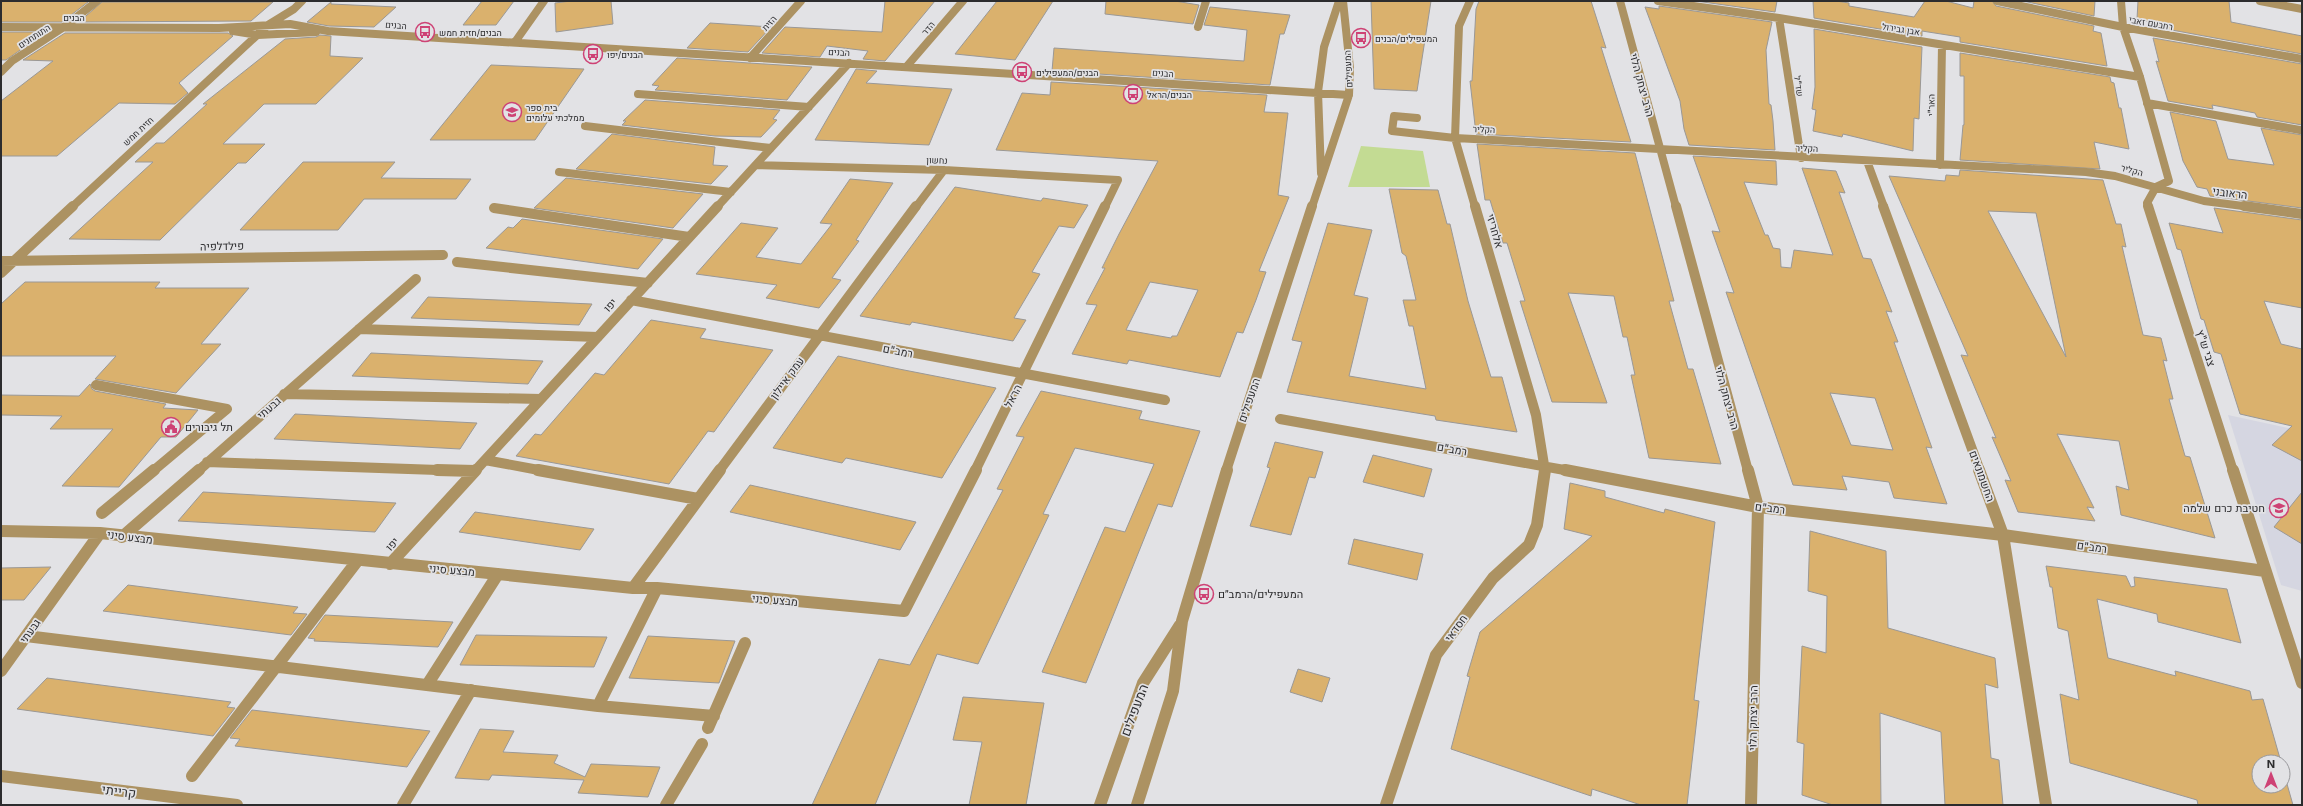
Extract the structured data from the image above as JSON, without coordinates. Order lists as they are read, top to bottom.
{
  "streets": {
    "street": [
      "הבנים",
      "הזית",
      "רחבעם זאבי",
      "הדר",
      "אבן גבירול",
      "התותחנים",
      "המעפילים",
      "הרב יצחק הלוי",
      "שד\"ל",
      "האר\"י",
      "הקליר",
      "חזית חמש",
      "נחשון",
      "הראובני",
      "אלחריזי",
      "פילדלפיה",
      "יפו",
      "צבי ש\"ץ",
      "רמב\"ם",
      "עמק איילון",
      "הראל",
      "גבעתי",
      "החשמונאים",
      "מבצע סיני",
      "חסדאי",
      "קרייתי"
    ]
  },
  "crossings": [
    ["הבנים", "הזית"],
    ["הבנים", "הדר"],
    ["הבנים", "התותחנים"],
    ["הבנים", "המעפילים"],
    ["הבנים", "חזית חמש"],
    ["הבנים", "יפו"],
    ["רחבעם זאבי", "צבי ש\"ץ"],
    ["אבן גבירול", "שד\"ל"],
    ["אבן גבירול", "האר\"י"],
    ["אבן גבירול", "צבי ש\"ץ"],
    ["הרב יצחק הלוי", "הקליר"],
    ["הרב יצחק הלוי", "רמב\"ם"],
    ["שד\"ל", "הקליר"],
    ["האר\"י", "הקליר"],
    ["הקליר", "הראובני"],
    ["הקליר", "אלחריזי"],
    ["הקליר", "צבי ש\"ץ"],
    ["הקליר", "החשמונאים"],
    ["חזית חמש", "פילדלפיה"],
    ["נחשון", "יפו"],
    ["נחשון", "עמק איילון"],
    ["נחשון", "הראל"],
    ["הראובני", "צבי ש\"ץ"],
    ["אלחריזי", "רמב\"ם"],
    ["אלחריזי", "חסדאי"],
    ["יפו", "רמב\"ם"],
    ["יפו", "מבצע סיני"],
    ["צבי ש\"ץ", "רמב\"ם"],
    ["רמב\"ם", "עמק איילון"],
    ["רמב\"ם", "הראל"],
    ["רמב\"ם", "החשמונאים"],
    ["רמב\"ם", "חסדאי"],
    ["עמק איילון", "מבצע סיני"],
    ["הראל", "מבצע סיני"],
    ["גבעתי", "מבצע סיני"]
  ],
  "places": {
    "bus stop": [
      "הבנים/חזית חמש",
      "המעפילים/הבנים",
      "הבנים/יפו",
      "הבנים/המעפילים",
      "הבנים/הראל",
      "המעפילים/הרמב״ם"
    ],
    "school or university": ["בית ספר ממלכתי עלומים", "חטיבת כרם שלמה"],
    "public building": ["תל גיבורים"]
  },
  "north": "top"
}
